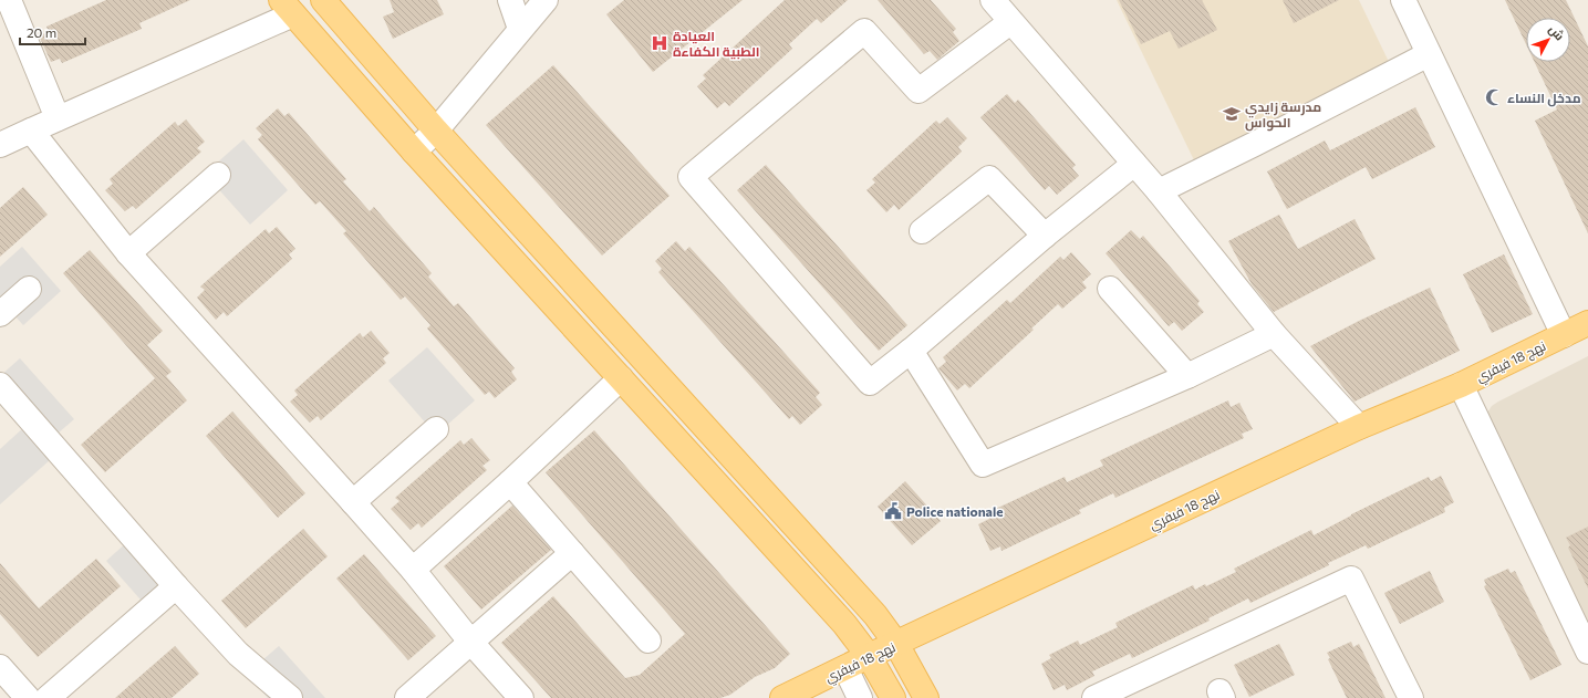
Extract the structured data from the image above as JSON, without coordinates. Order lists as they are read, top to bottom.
{
  "streets": {
    "main road": ["نهج 18 فيفري"]
  },
  "places": {
    "hospital": ["العيادة الطبية الكفاءة"],
    "mosque": ["مدخل النساء"],
    "school or university": ["مدرسة زايدي الحواس"],
    "public building": ["Police nationale"]
  },
  "scale_bar": "20 m",
  "north": "top right"
}
